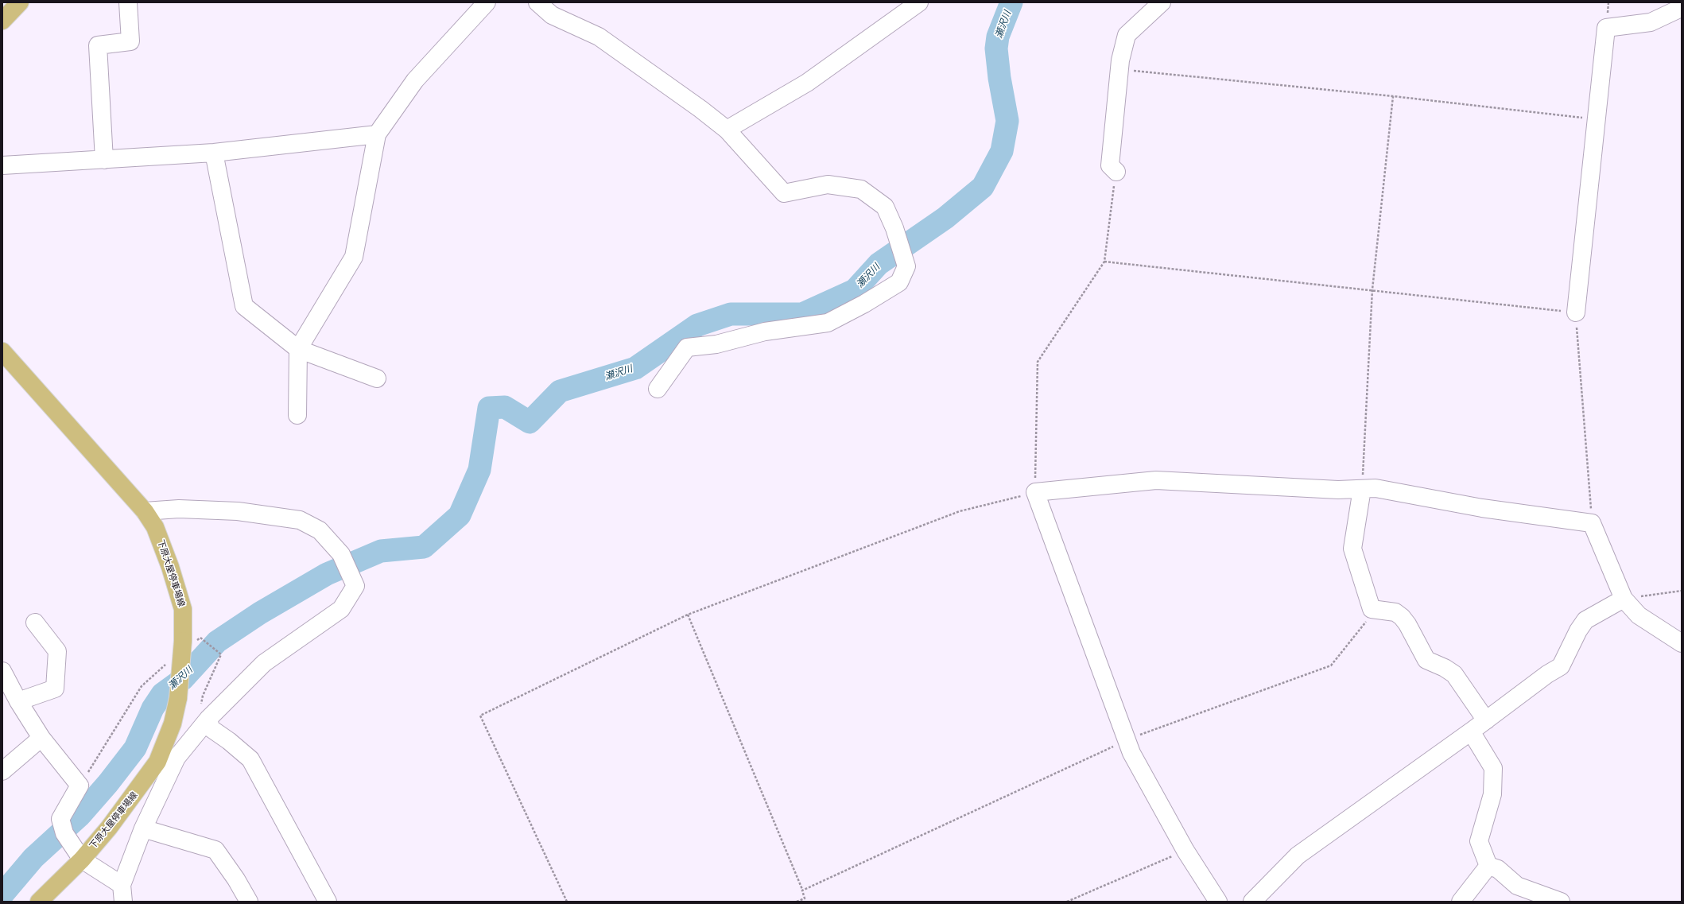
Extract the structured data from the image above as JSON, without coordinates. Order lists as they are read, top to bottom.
{
  "streets": {
    "main road": ["下原大屋停車場線"]
  },
  "water": ["瀬沢川"]
}
